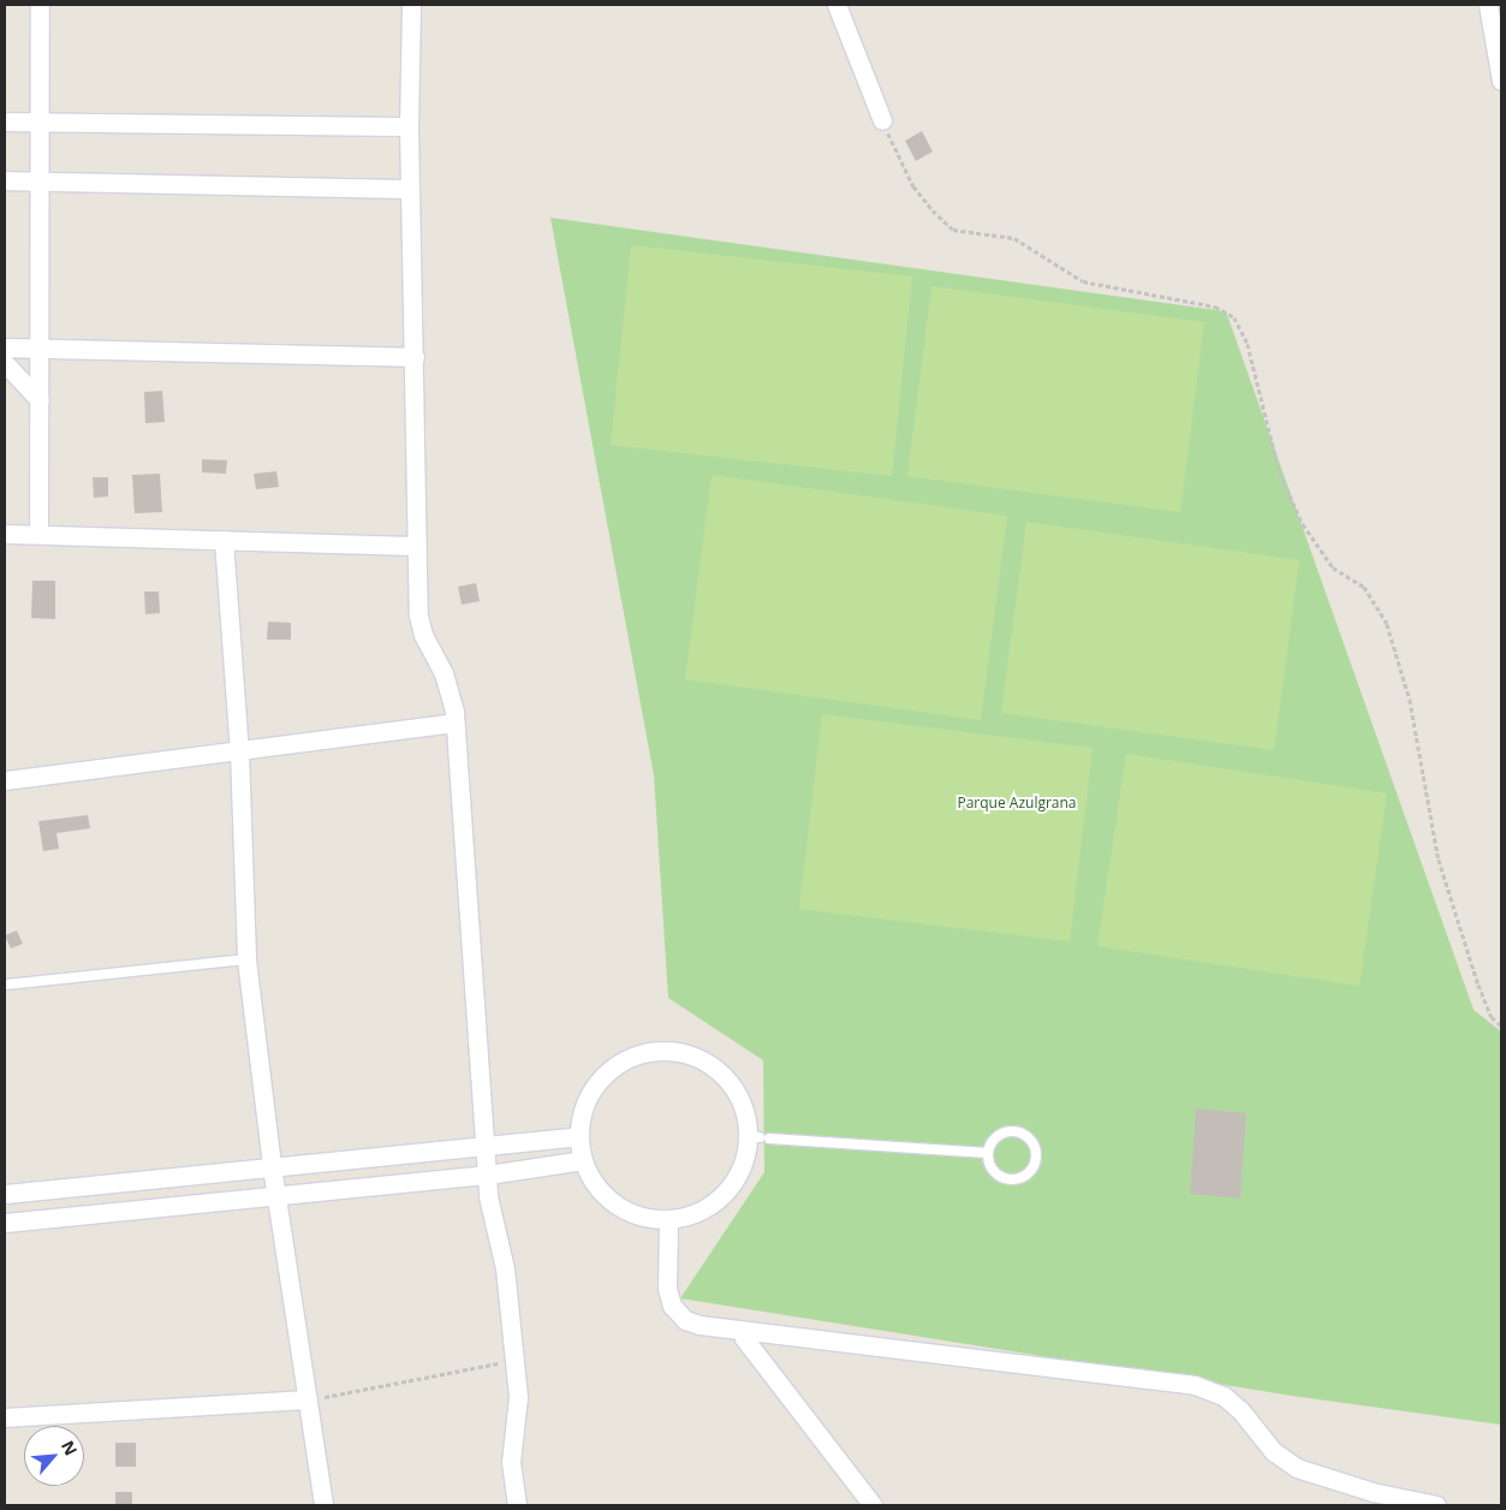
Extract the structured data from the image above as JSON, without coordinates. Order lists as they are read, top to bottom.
{
  "parks": ["Parque Azulgrana"],
  "north": "top right"
}
